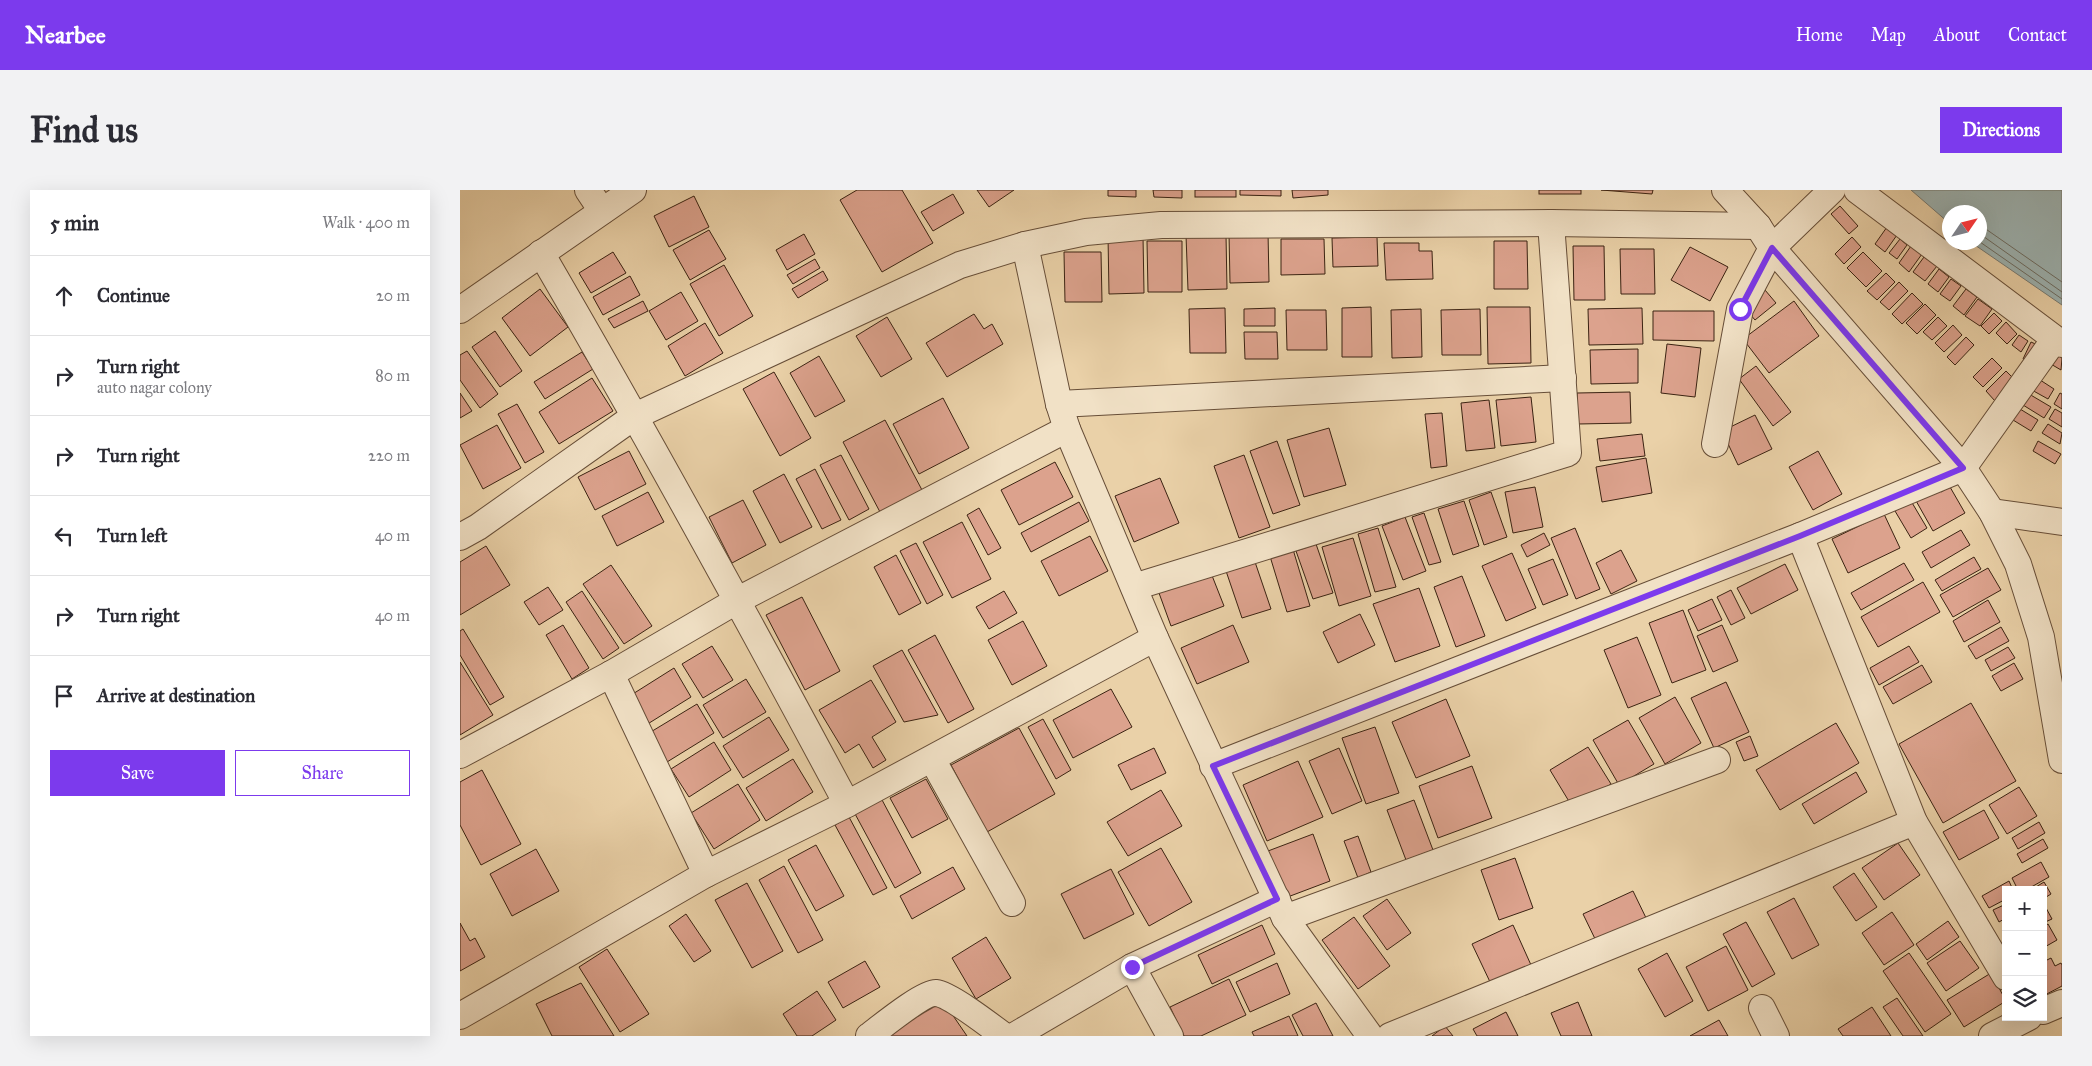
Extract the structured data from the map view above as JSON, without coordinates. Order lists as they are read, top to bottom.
{
  "north": "top right",
  "page": {
    "header": "Nearbee",
    "nav": [
      "Home",
      "Map",
      "About",
      "Contact"
    ],
    "buttons": [
      "Directions",
      ["Save", "Share"]
    ],
    "title": "Find us",
    "heading": ["5 min", "Walk · 400 m"],
    "list": [
      ["Continue", "20 m"],
      ["Turn right", "auto nagar colony", "80 m"],
      ["Turn right", "220 m"],
      ["Turn left", "40 m"],
      ["Turn right", "40 m"],
      "Arrive at destination"
    ],
    "map_buttons": ["+", "−"]
  }
}
